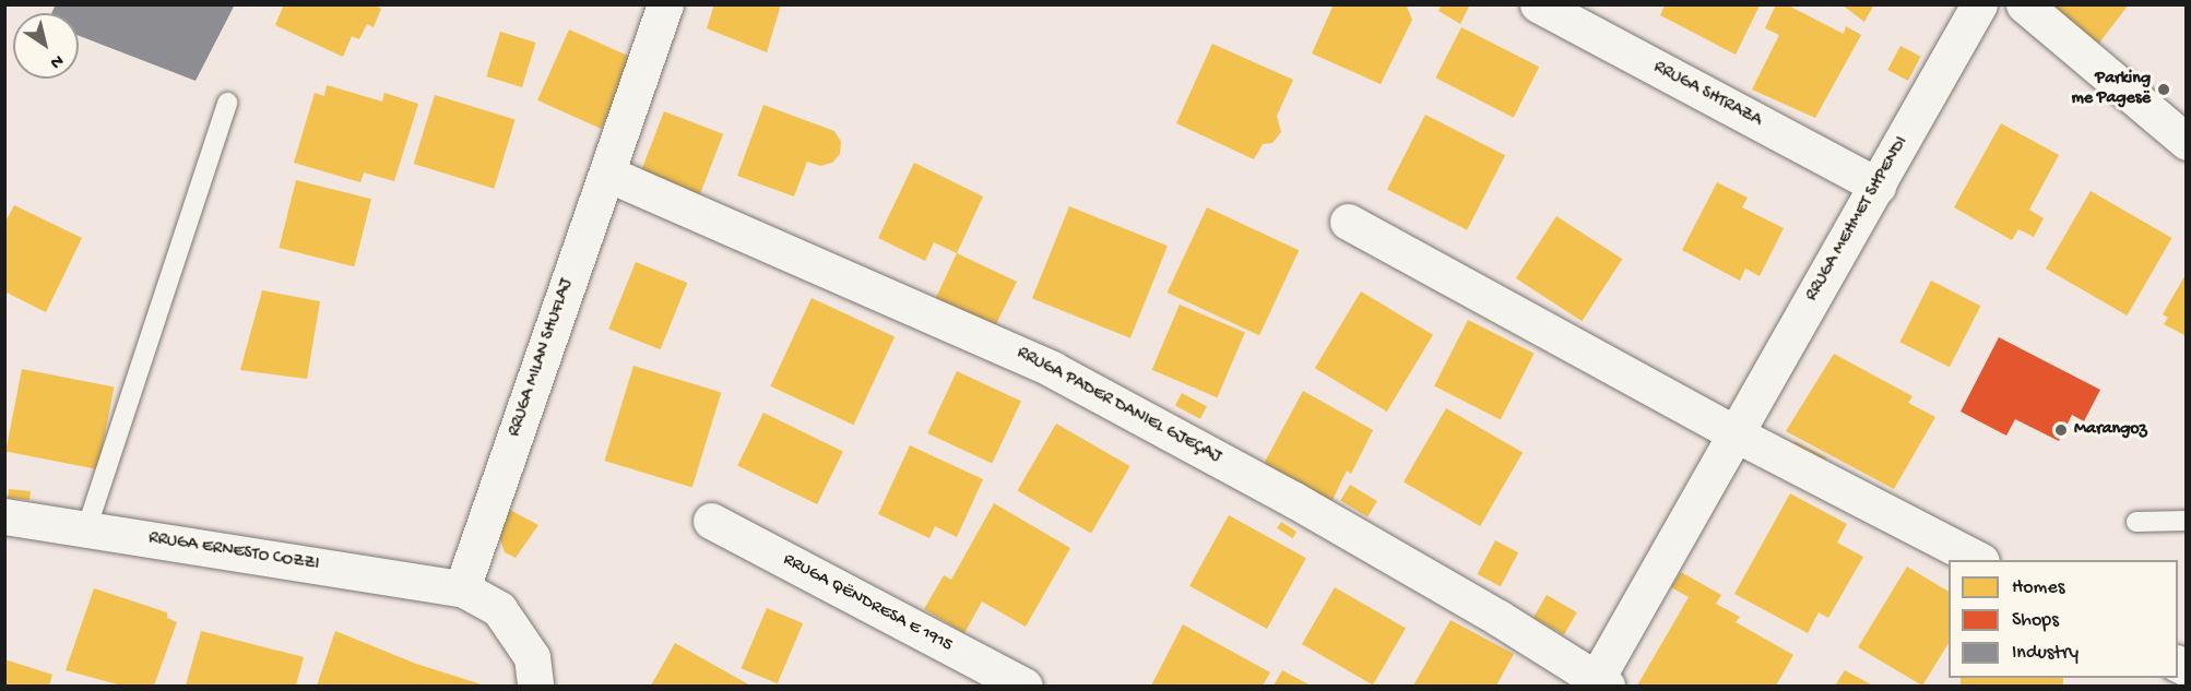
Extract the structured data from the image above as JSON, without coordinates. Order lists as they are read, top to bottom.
{
  "streets": {
    "street": [
      "RRUGA SHTRAZA",
      "RRUGA MEHMET SHPENDI",
      "RRUGA MILAN SHUFLAJ",
      "RRUGA PADER DANIEL GJEÇAJ",
      "RRUGA ERNESTO COZZI",
      "RRUGA QËNDRESA E 1915"
    ]
  },
  "crossings": [
    ["RRUGA SHTRAZA", "RRUGA MEHMET SHPENDI"],
    ["RRUGA MEHMET SHPENDI", "RRUGA PADER DANIEL GJEÇAJ"],
    ["RRUGA MILAN SHUFLAJ", "RRUGA PADER DANIEL GJEÇAJ"],
    ["RRUGA MILAN SHUFLAJ", "RRUGA ERNESTO COZZI"]
  ],
  "places": ["Parking me Pagesë", "Marangoz"],
  "legend": ["Homes", "Shops", "Industry"],
  "north": "bottom right"
}
